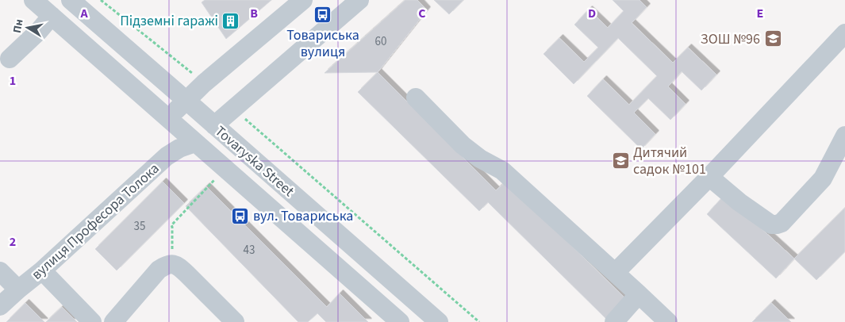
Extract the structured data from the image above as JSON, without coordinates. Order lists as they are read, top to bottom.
{
  "streets": {
    "street": ["Tovaryska Street", "вулиця Професора Толока"]
  },
  "crossings": [
    ["Tovaryska Street", "вулиця Професора Толока"]
  ],
  "places": {
    "bus stop": ["Товариська вулиця", "вул. Товариська"],
    "building": ["Підземні гаражі"],
    "school or university": ["ЗОШ №96", "Дитячий садок №101"]
  },
  "house_numbers": ["60", "35", "43"],
  "north": "left",
  "grid": {
    "columns": [
      "A",
      "B",
      "C",
      "D",
      "E"
    ],
    "rows": ["1", "2"]
  }
}
